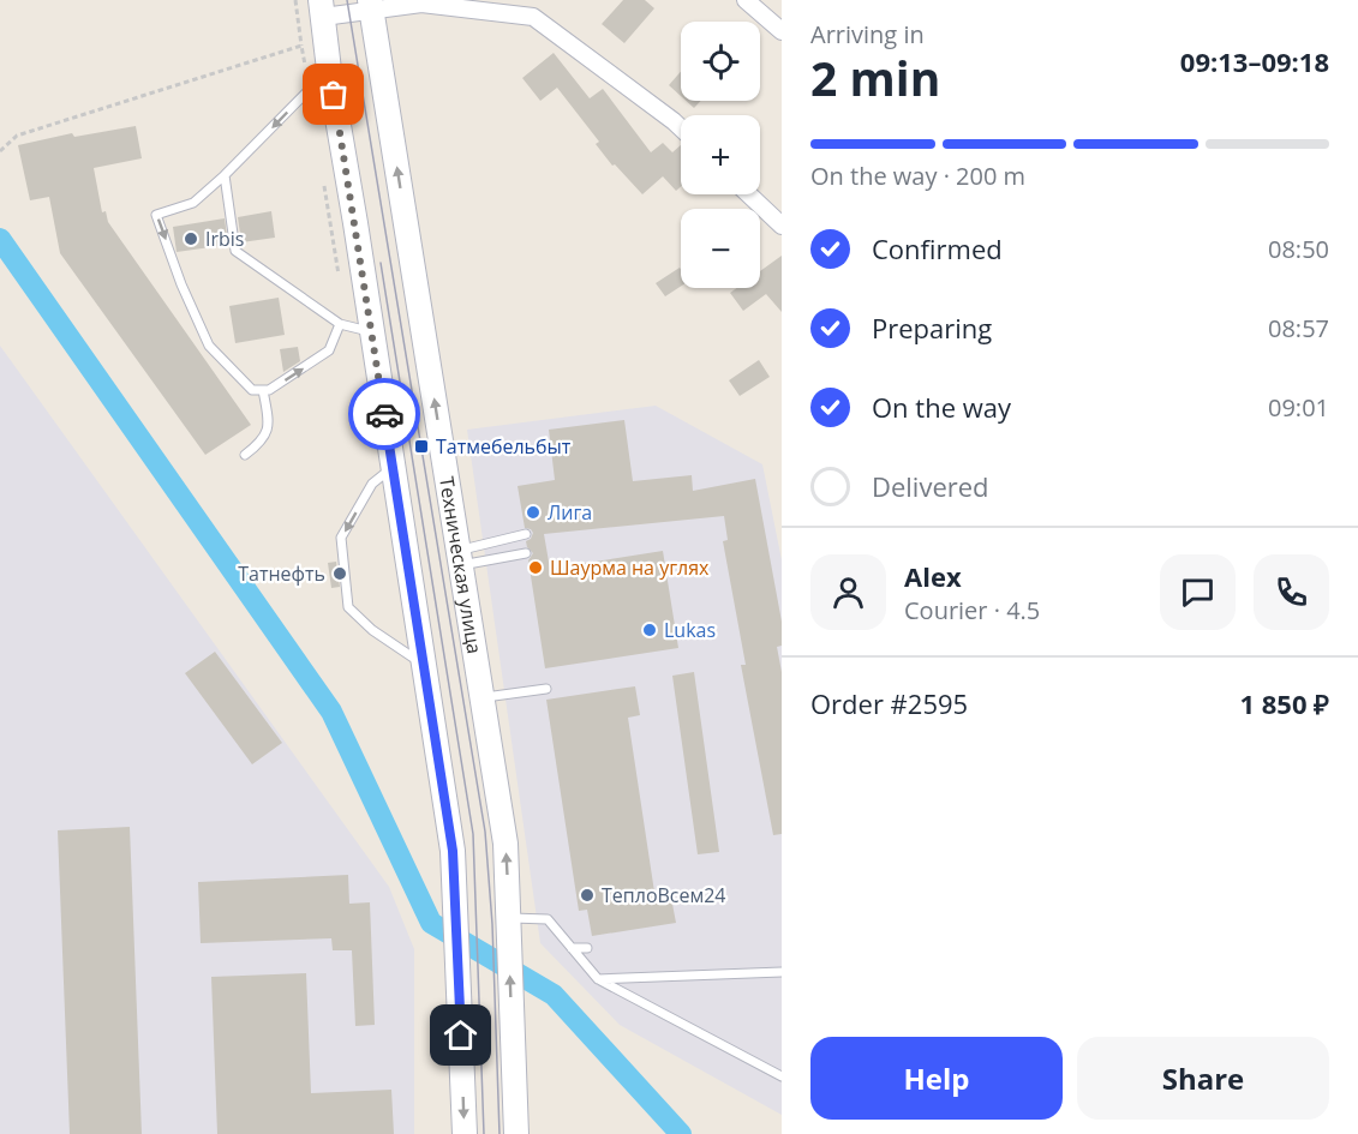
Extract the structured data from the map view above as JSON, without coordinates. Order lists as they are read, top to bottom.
{
  "streets": {
    "main road": ["Техническая улица"]
  },
  "places": {
    "other": [
      "Irbis",
      "Лига",
      "Шаурма на углях",
      "Татнефть",
      "Lukas",
      "ТеплоВсем24"
    ],
    "transit": ["Татмебельбыт"]
  },
  "page": {
    "heading": ["2 min", "Arriving in", "09:13–09:18"],
    "panel": [
      "Alex",
      "Courier · 4.5",
      "Order #2595",
      "1 850 ₽"
    ],
    "map_buttons": ["+", "−"],
    "bar": "On the way · 200 m",
    "list": [
      ["Confirmed", "08:50"],
      ["Preparing", "08:57"],
      ["On the way", "09:01"],
      "Delivered"
    ],
    "buttons": ["Help", "Share"]
  }
}
